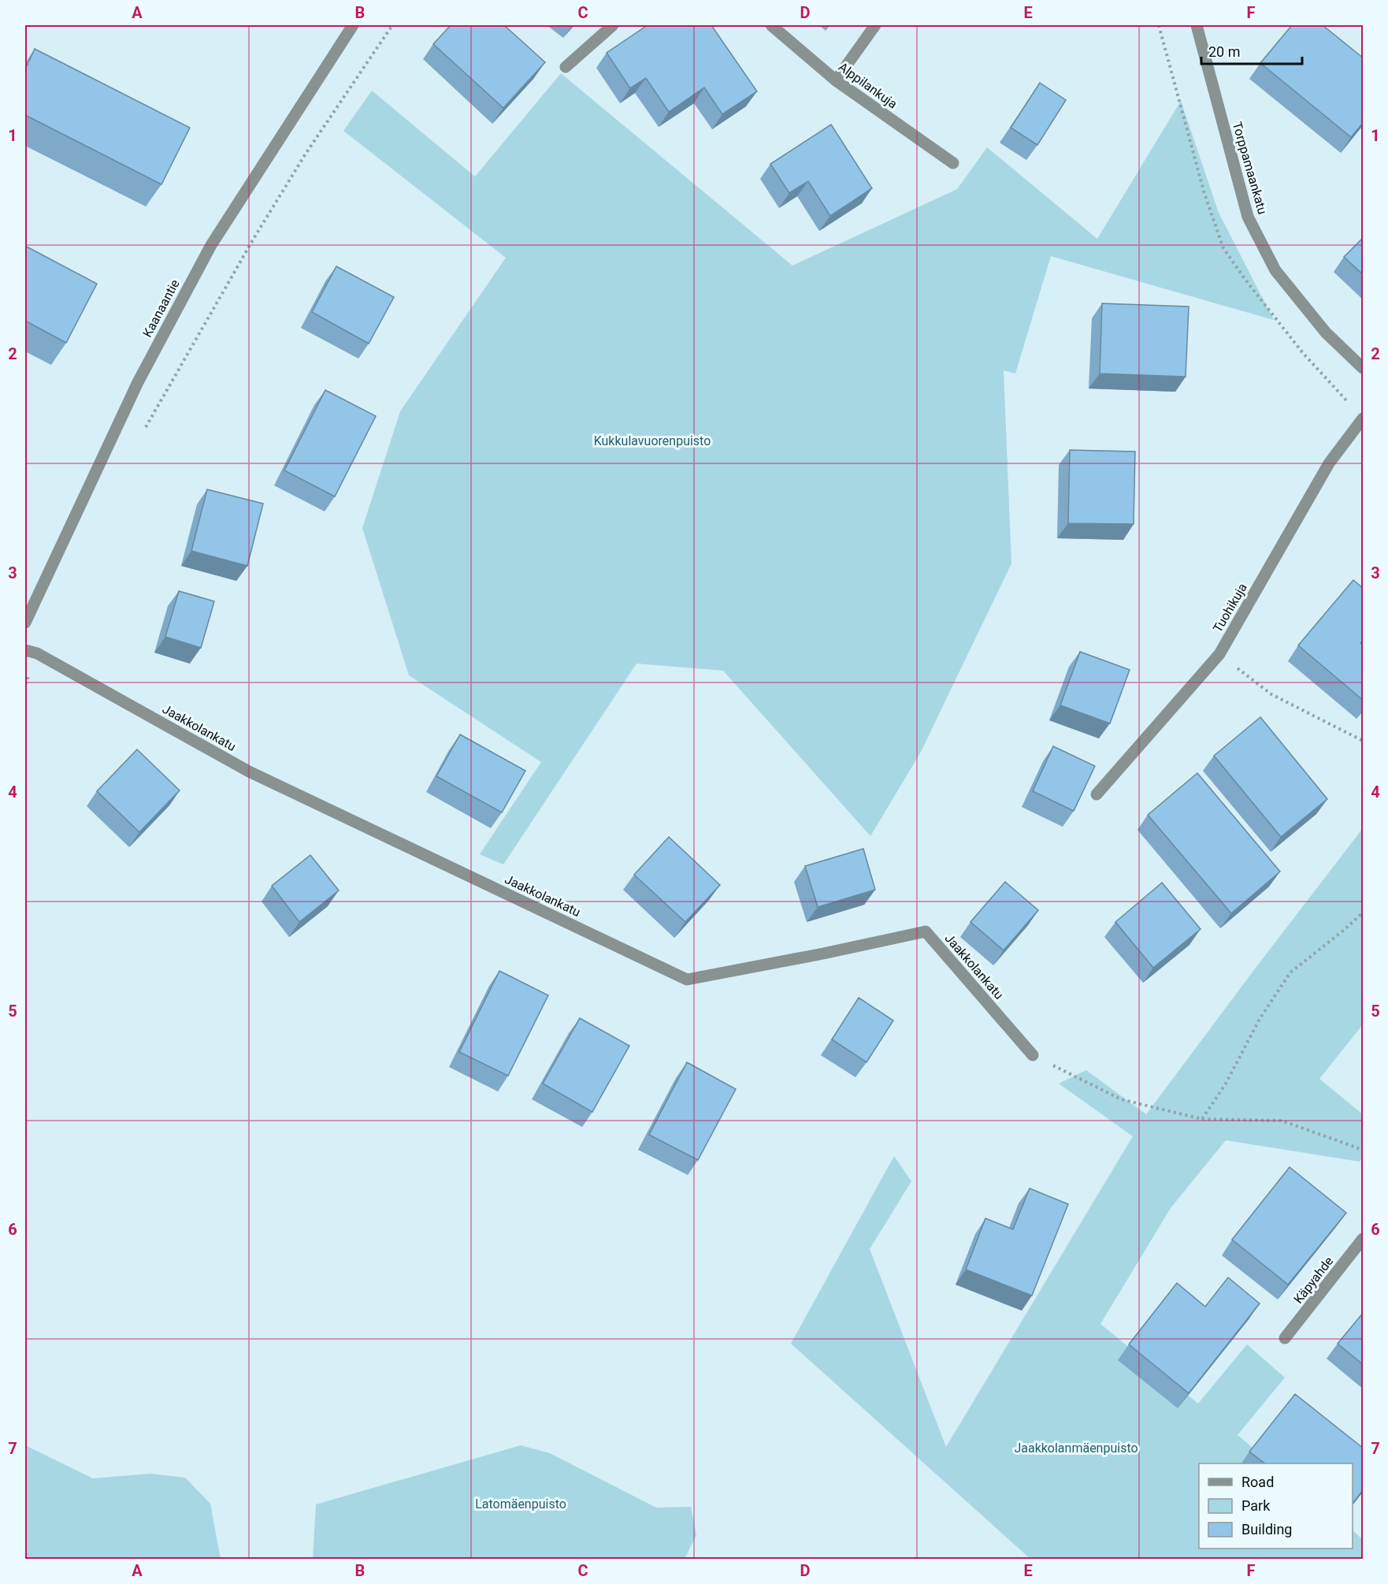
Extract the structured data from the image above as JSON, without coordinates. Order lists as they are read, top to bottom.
{
  "streets": {
    "street": [
      "Alppilankuja",
      "Torppamaankatu",
      "Kaanaantie",
      "Tuohikuja",
      "Jaakkolankatu",
      "Käpyahde"
    ]
  },
  "parks": ["Kukkulavuorenpuisto", "Jaakkolanmäenpuisto", "Latomäenpuisto"],
  "legend": ["Road", "Park", "Building"],
  "scale_bar": "20 m",
  "grid": {
    "columns": [
      "A",
      "B",
      "C",
      "D",
      "E",
      "F"
    ],
    "rows": [
      "1",
      "2",
      "3",
      "4",
      "5",
      "6",
      "7"
    ]
  }
}
